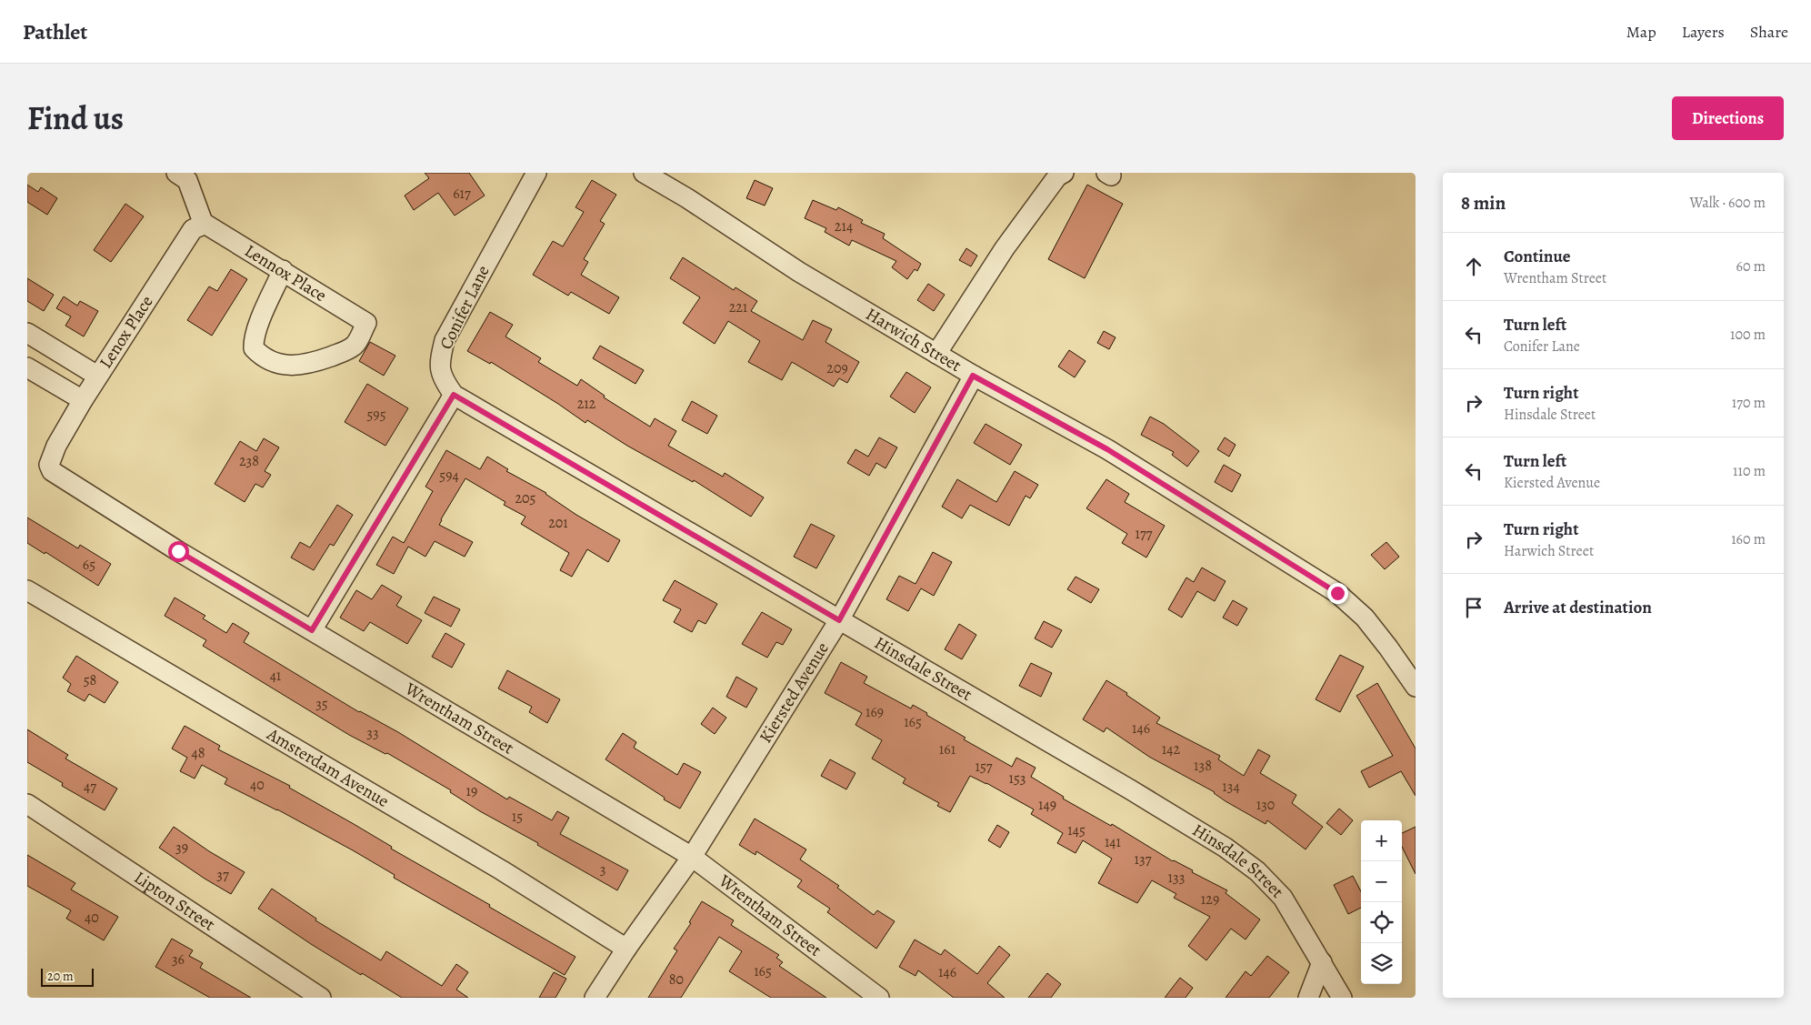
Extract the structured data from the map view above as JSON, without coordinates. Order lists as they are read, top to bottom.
{
  "streets": {
    "street": [
      "Lennox Place",
      "Conifer Lane",
      "Lenox Place",
      "Harwich Street",
      "Hinsdale Street",
      "Kiersted Avenue",
      "Wrentham Street",
      "Amsterdam Avenue",
      "Lipton Street"
    ]
  },
  "crossings": [
    ["Lennox Place", "Lenox Place"],
    ["Conifer Lane", "Hinsdale Street"],
    ["Lenox Place", "Wrentham Street"],
    ["Harwich Street", "Kiersted Avenue"],
    ["Hinsdale Street", "Kiersted Avenue"],
    ["Kiersted Avenue", "Wrentham Street"],
    ["Kiersted Avenue", "Amsterdam Avenue"]
  ],
  "house_numbers": [
    "617",
    "214",
    "221",
    "209",
    "212",
    "595",
    "238",
    "594",
    "205",
    "201",
    "177",
    "65",
    "41",
    "58",
    "35",
    "169",
    "165",
    "146",
    "33",
    "161",
    "142",
    "48",
    "138",
    "157",
    "153",
    "40",
    "47",
    "134",
    "19",
    "149",
    "130",
    "15",
    "145",
    "141",
    "39",
    "137",
    "3",
    "37",
    "133",
    "129",
    "40",
    "36",
    "165",
    "146",
    "80"
  ],
  "scale_bar": "20 m",
  "page": {
    "header": "Pathlet",
    "nav": ["Map", "Layers", "Share"],
    "title": "Find us",
    "buttons": "Directions",
    "heading": ["8 min", "Walk · 600 m"],
    "list": [
      ["Continue", "Wrentham Street", "60 m"],
      ["Turn left", "Conifer Lane", "100 m"],
      ["Turn right", "Hinsdale Street", "170 m"],
      ["Turn left", "Kiersted Avenue", "110 m"],
      ["Turn right", "Harwich Street", "160 m"],
      "Arrive at destination"
    ],
    "map_buttons": ["+", "−"],
    "scale": "20 m"
  }
}
